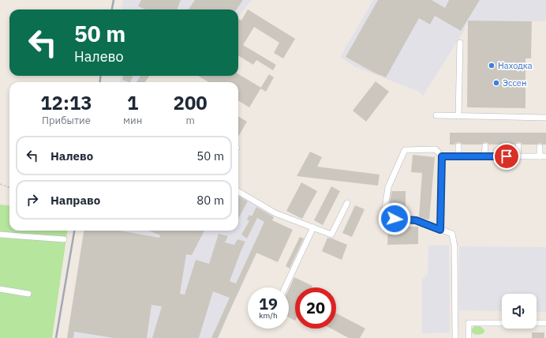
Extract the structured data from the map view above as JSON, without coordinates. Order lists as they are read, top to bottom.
{
  "places": ["Находка", "Эссен"],
  "page": {
    "turn": ["50 m", "Налево"],
    "eta": [
      "12:13",
      "Прибытие",
      "1",
      "мин",
      "200",
      "m"
    ],
    "list": [
      {
        "name": "Налево",
        "value": "50 m"
      },
      {
        "name": "Направо",
        "value": "80 m"
      }
    ],
    "speed": "19 km/h",
    "limit": "20"
  }
}
